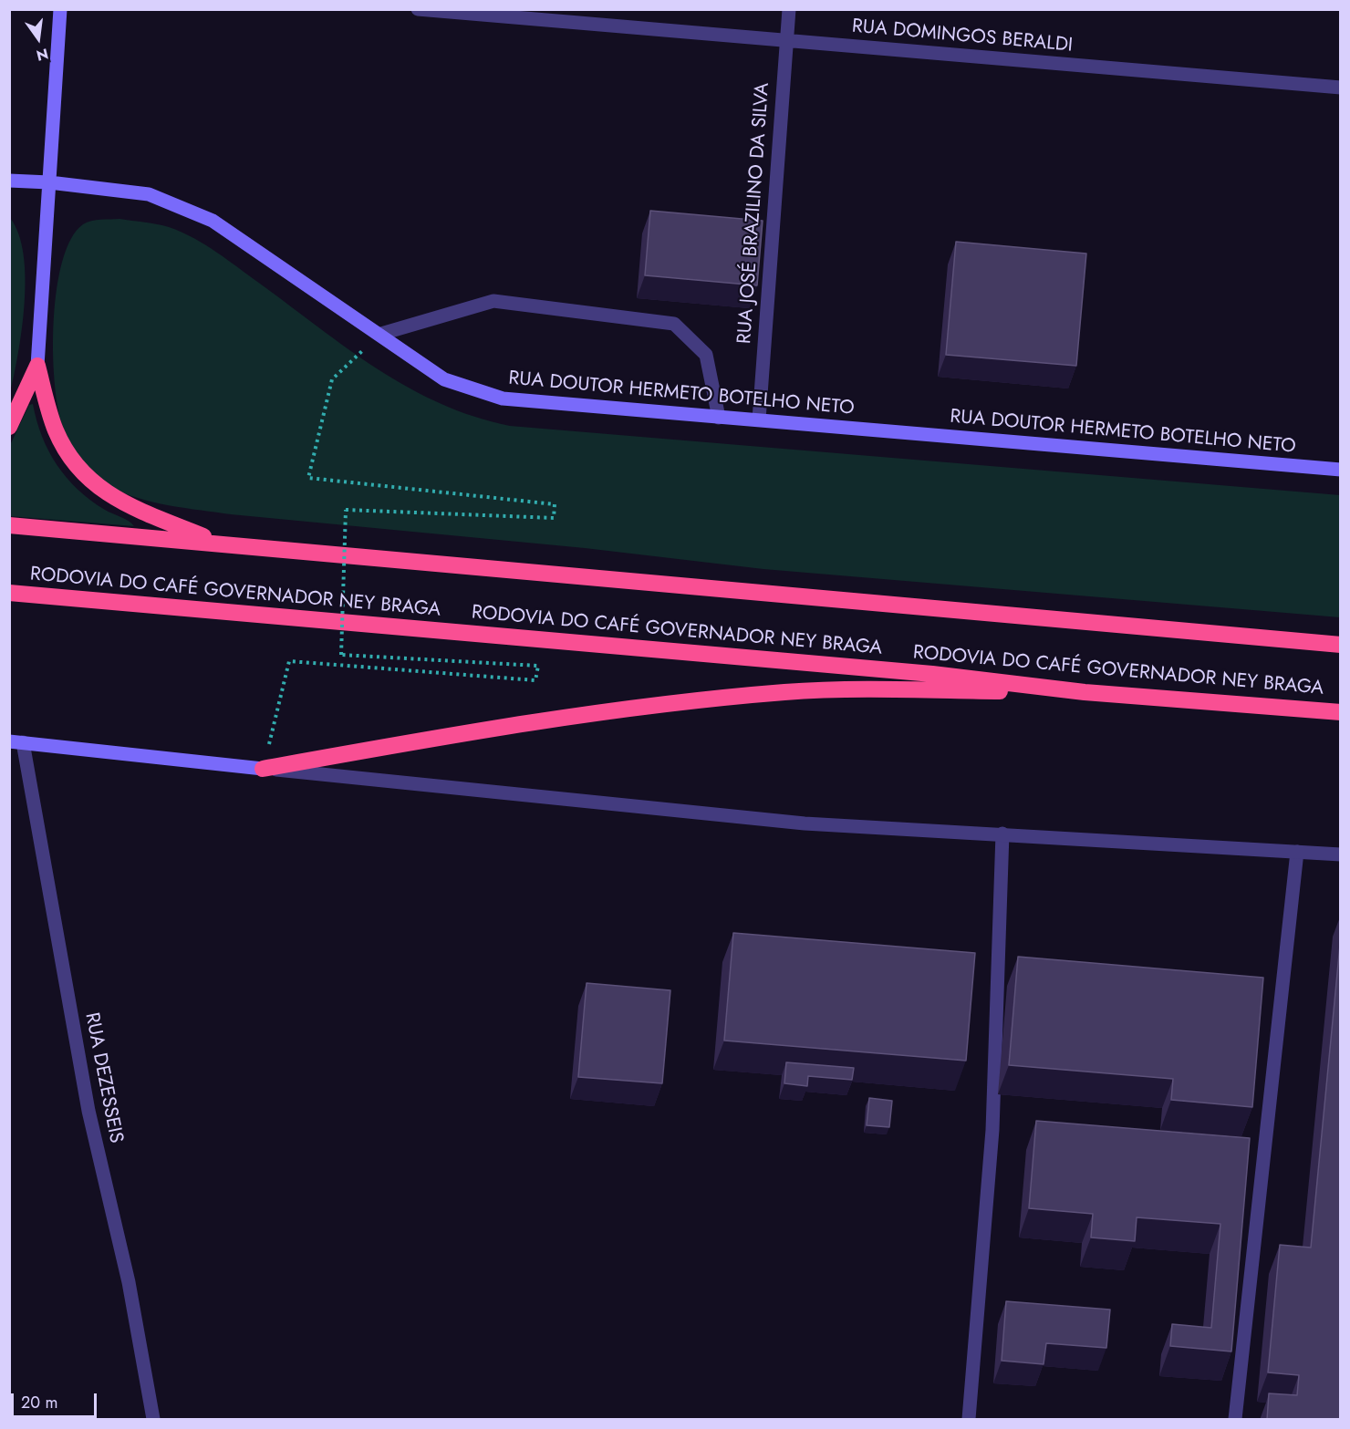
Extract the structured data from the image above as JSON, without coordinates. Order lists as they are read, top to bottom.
{
  "streets": {
    "highway": ["RODOVIA DO CAFÉ GOVERNADOR NEY BRAGA"],
    "street": [
      "RUA DOMINGOS BERALDI",
      "RUA JOSÉ BRAZILINO DA SILVA",
      "RUA DOUTOR HERMETO BOTELHO NETO",
      "RUA DEZESSEIS"
    ]
  },
  "crossings": [
    ["RUA DOMINGOS BERALDI", "RUA JOSÉ BRAZILINO DA SILVA"],
    ["RUA JOSÉ BRAZILINO DA SILVA", "RUA DOUTOR HERMETO BOTELHO NETO"]
  ],
  "scale_bar": "20 m",
  "north": "bottom"
}
